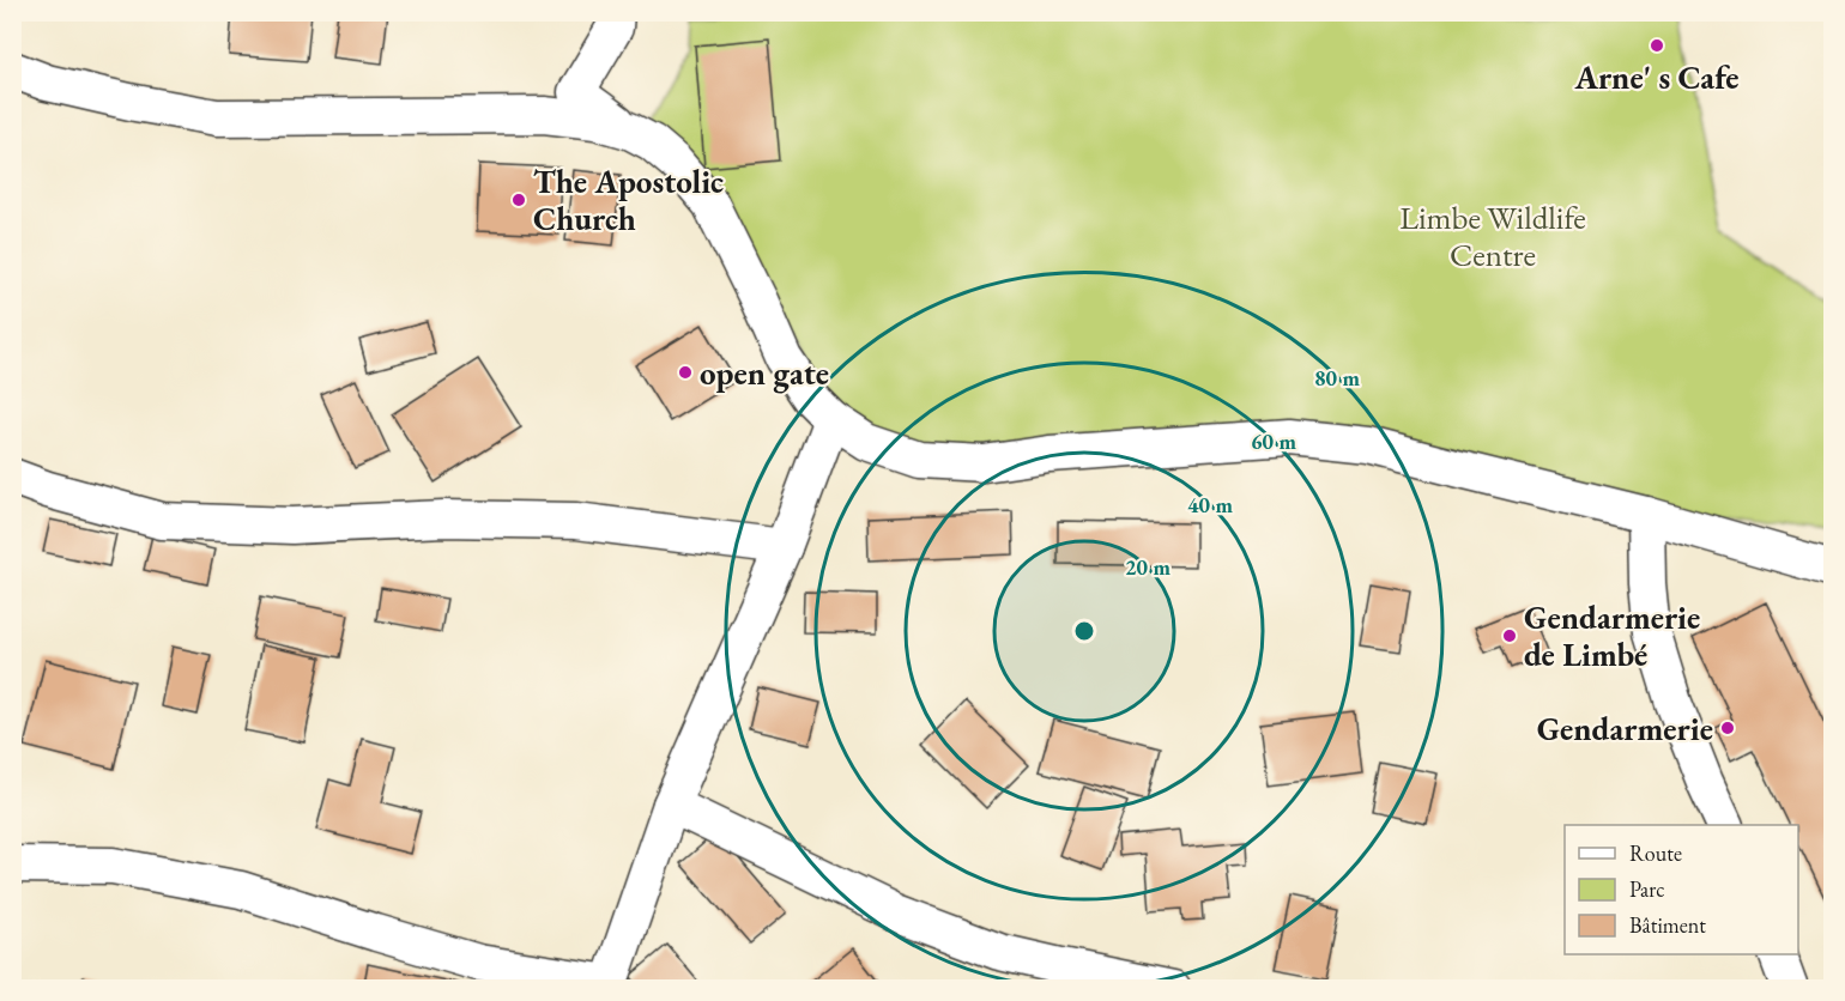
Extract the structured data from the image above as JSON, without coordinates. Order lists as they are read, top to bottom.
{
  "parks": ["Limbe Wildlife Centre"],
  "places": [
    "Arne' s Cafe",
    "The Apostolic Church",
    "open gate",
    "Gendarmerie de Limbé",
    "Gendarmerie"
  ],
  "legend": ["Route", "Parc", "Bâtiment"],
  "rings": [
    "80 m",
    "60 m",
    "40 m",
    "20 m"
  ]
}
